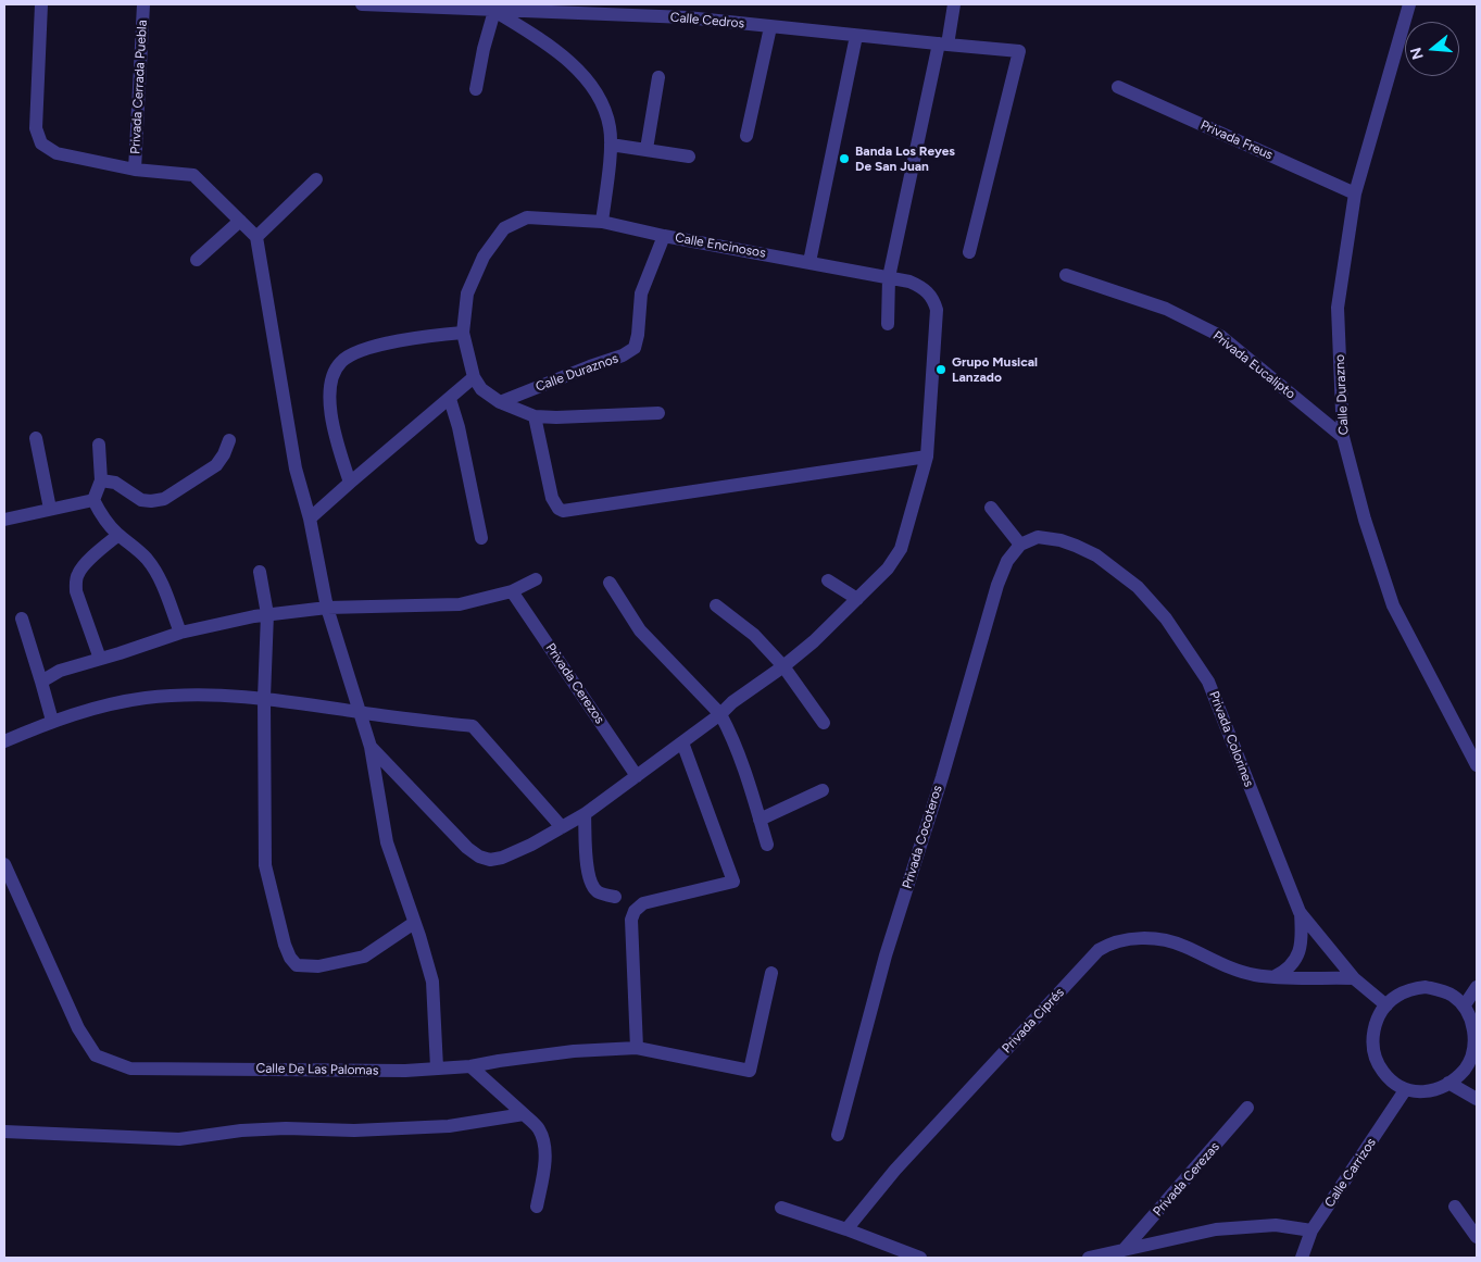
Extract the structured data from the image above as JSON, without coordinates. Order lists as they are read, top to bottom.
{
  "streets": {
    "street": [
      "Calle Cedros",
      "Privada Cerrada Puebla",
      "Privada Freus",
      "Calle Encinosos",
      "Privada Eucalipto",
      "Calle Duraznos",
      "Calle Durazno",
      "Privada Cerezos",
      "Privada Colorines",
      "Privada Cocoteros",
      "Privada Ciprés",
      "Calle De Las Palomas",
      "Calle Carrizos",
      "Privada Cerezas"
    ]
  },
  "crossings": [
    ["Privada Freus", "Calle Durazno"],
    ["Calle Encinosos", "Calle Duraznos"],
    ["Calle Encinosos", "Privada Cerezos"],
    ["Privada Eucalipto", "Calle Durazno"],
    ["Privada Colorines", "Privada Cocoteros"],
    ["Privada Colorines", "Privada Ciprés"],
    ["Privada Colorines", "Calle Carrizos"]
  ],
  "places": ["Banda Los Reyes De San Juan", "Grupo Musical Lanzado"],
  "north": "left"
}
